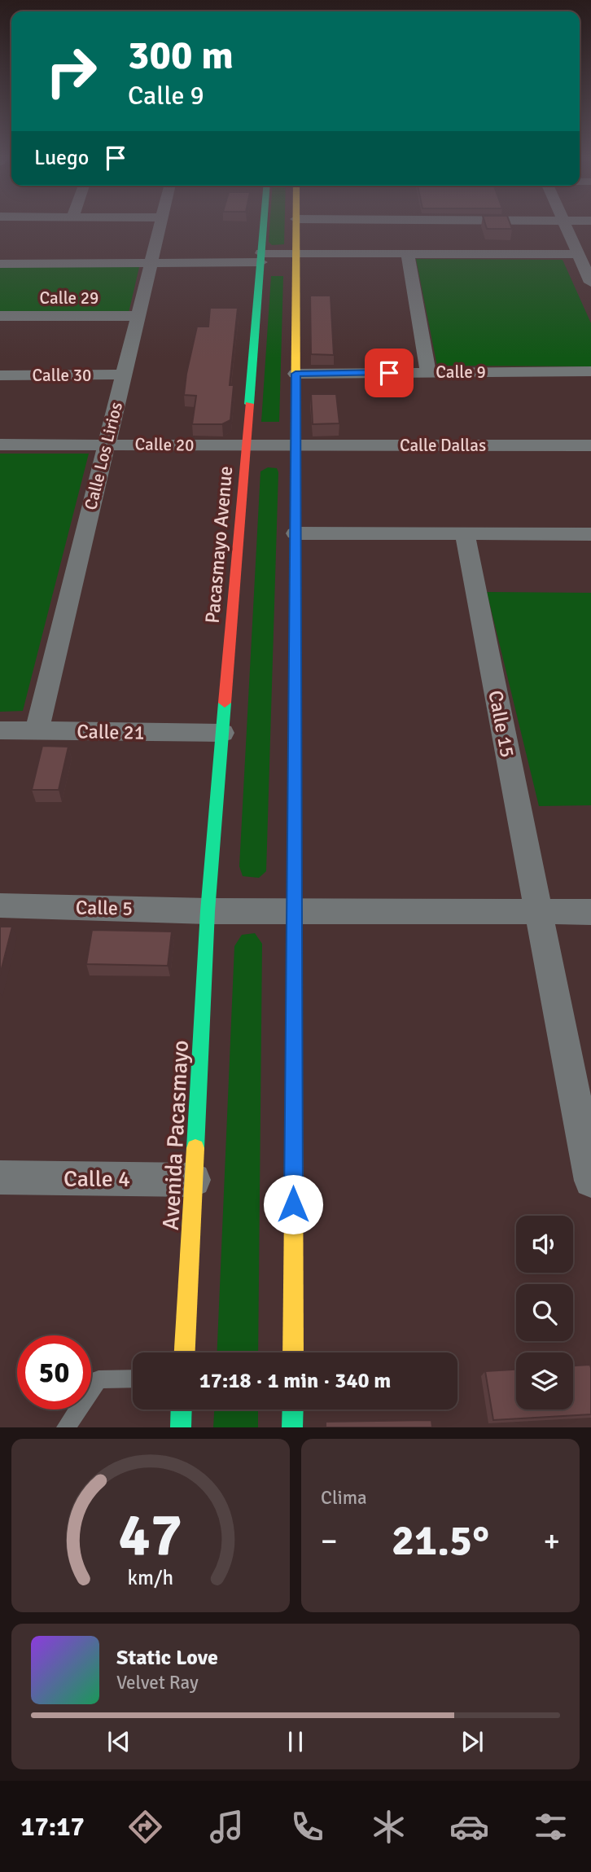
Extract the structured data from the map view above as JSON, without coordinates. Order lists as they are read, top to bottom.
{
  "streets": {
    "main road": ["Pacasmayo Avenue", "Avenida Pacasmayo"],
    "street": [
      "Calle 29",
      "Calle 9",
      "Calle 30",
      "Calle 20",
      "Calle Dallas",
      "Calle Los Lirios",
      "Calle 15",
      "Calle 21",
      "Calle 5",
      "Calle 4"
    ]
  },
  "crossings": [
    ["Calle 29", "Calle Los Lirios"],
    ["Calle 30", "Calle Los Lirios"],
    ["Calle 20", "Calle Dallas"],
    ["Calle 20", "Calle Los Lirios"],
    ["Calle 20", "Pacasmayo Avenue"],
    ["Calle Los Lirios", "Calle 21"],
    ["Pacasmayo Avenue", "Calle 21"],
    ["Pacasmayo Avenue", "Calle 5"],
    ["Pacasmayo Avenue", "Avenida Pacasmayo"],
    ["Calle 5", "Avenida Pacasmayo"],
    ["Avenida Pacasmayo", "Calle 4"]
  ],
  "page": {
    "turn": ["300 m", "Calle 9"],
    "then": "Luego",
    "limit": "50",
    "trip": "17:18 · 1 min · 340 m",
    "tile": "Clima",
    "heat": ["−", "21.5°", "+"],
    "song": ["Static Love", "Velvet Ray"],
    "tabs": "17:17",
    "gauge": ["47", "km/h"]
  }
}
